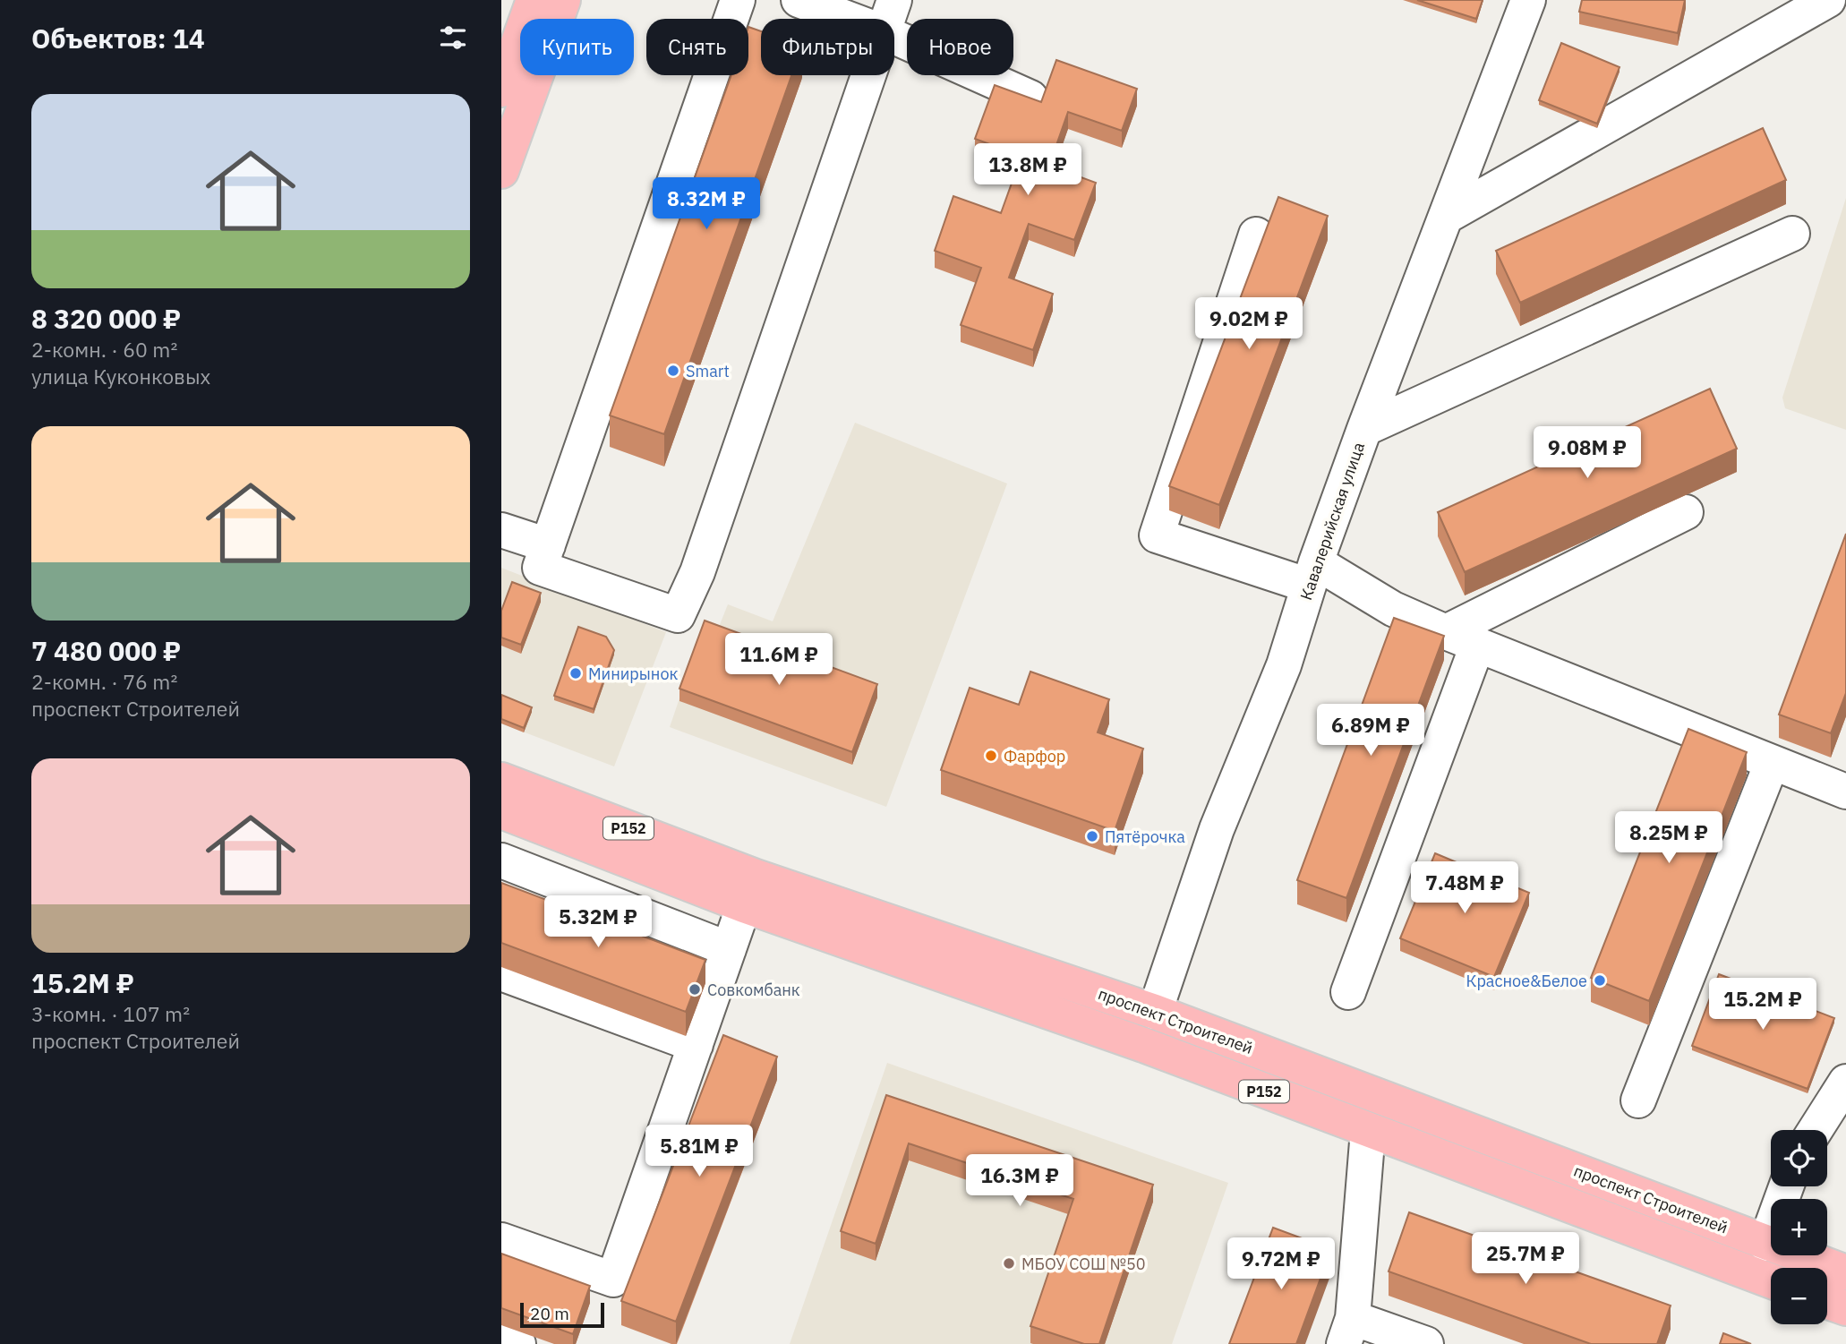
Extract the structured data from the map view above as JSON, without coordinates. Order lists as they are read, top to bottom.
{
  "streets": {
    "main road": ["Кавалерийская улица", "Р152", "проспект Строителей"]
  },
  "crossings": [
    ["Кавалерийская улица", "Р152"],
    ["Кавалерийская улица", "проспект Строителей"]
  ],
  "places": [
    "Smart",
    "Минирынок",
    "Фарфор",
    "Пятёрочка",
    "Красное&Белое",
    "Совкомбанк",
    "МБОУ СОШ №50"
  ],
  "scale_bar": "20 m",
  "page": {
    "heading": "Объектов: 14",
    "chip": [
      "Купить",
      "Снять",
      "Фильтры",
      "Новое"
    ],
    "list": [
      {
        "name": "8 320 000 ₽",
        "note": "2-комн. · 60 m² · улица Куконковых"
      },
      {
        "name": "7 480 000 ₽",
        "note": "2-комн. · 76 m² · проспект Строителей"
      },
      {
        "name": "15.2M ₽",
        "note": "3-комн. · 107 m² · проспект Строителей"
      }
    ],
    "price": [
      "13.8M ₽",
      "8.32M ₽",
      "9.02M ₽",
      "9.08M ₽",
      "11.6M ₽",
      "6.89M ₽",
      "8.25M ₽",
      "7.48M ₽",
      "5.32M ₽",
      "15.2M ₽",
      "5.81M ₽",
      "16.3M ₽",
      "25.7M ₽",
      "9.72M ₽"
    ],
    "map_buttons": ["+", "−"],
    "scale": "20 m"
  }
}
